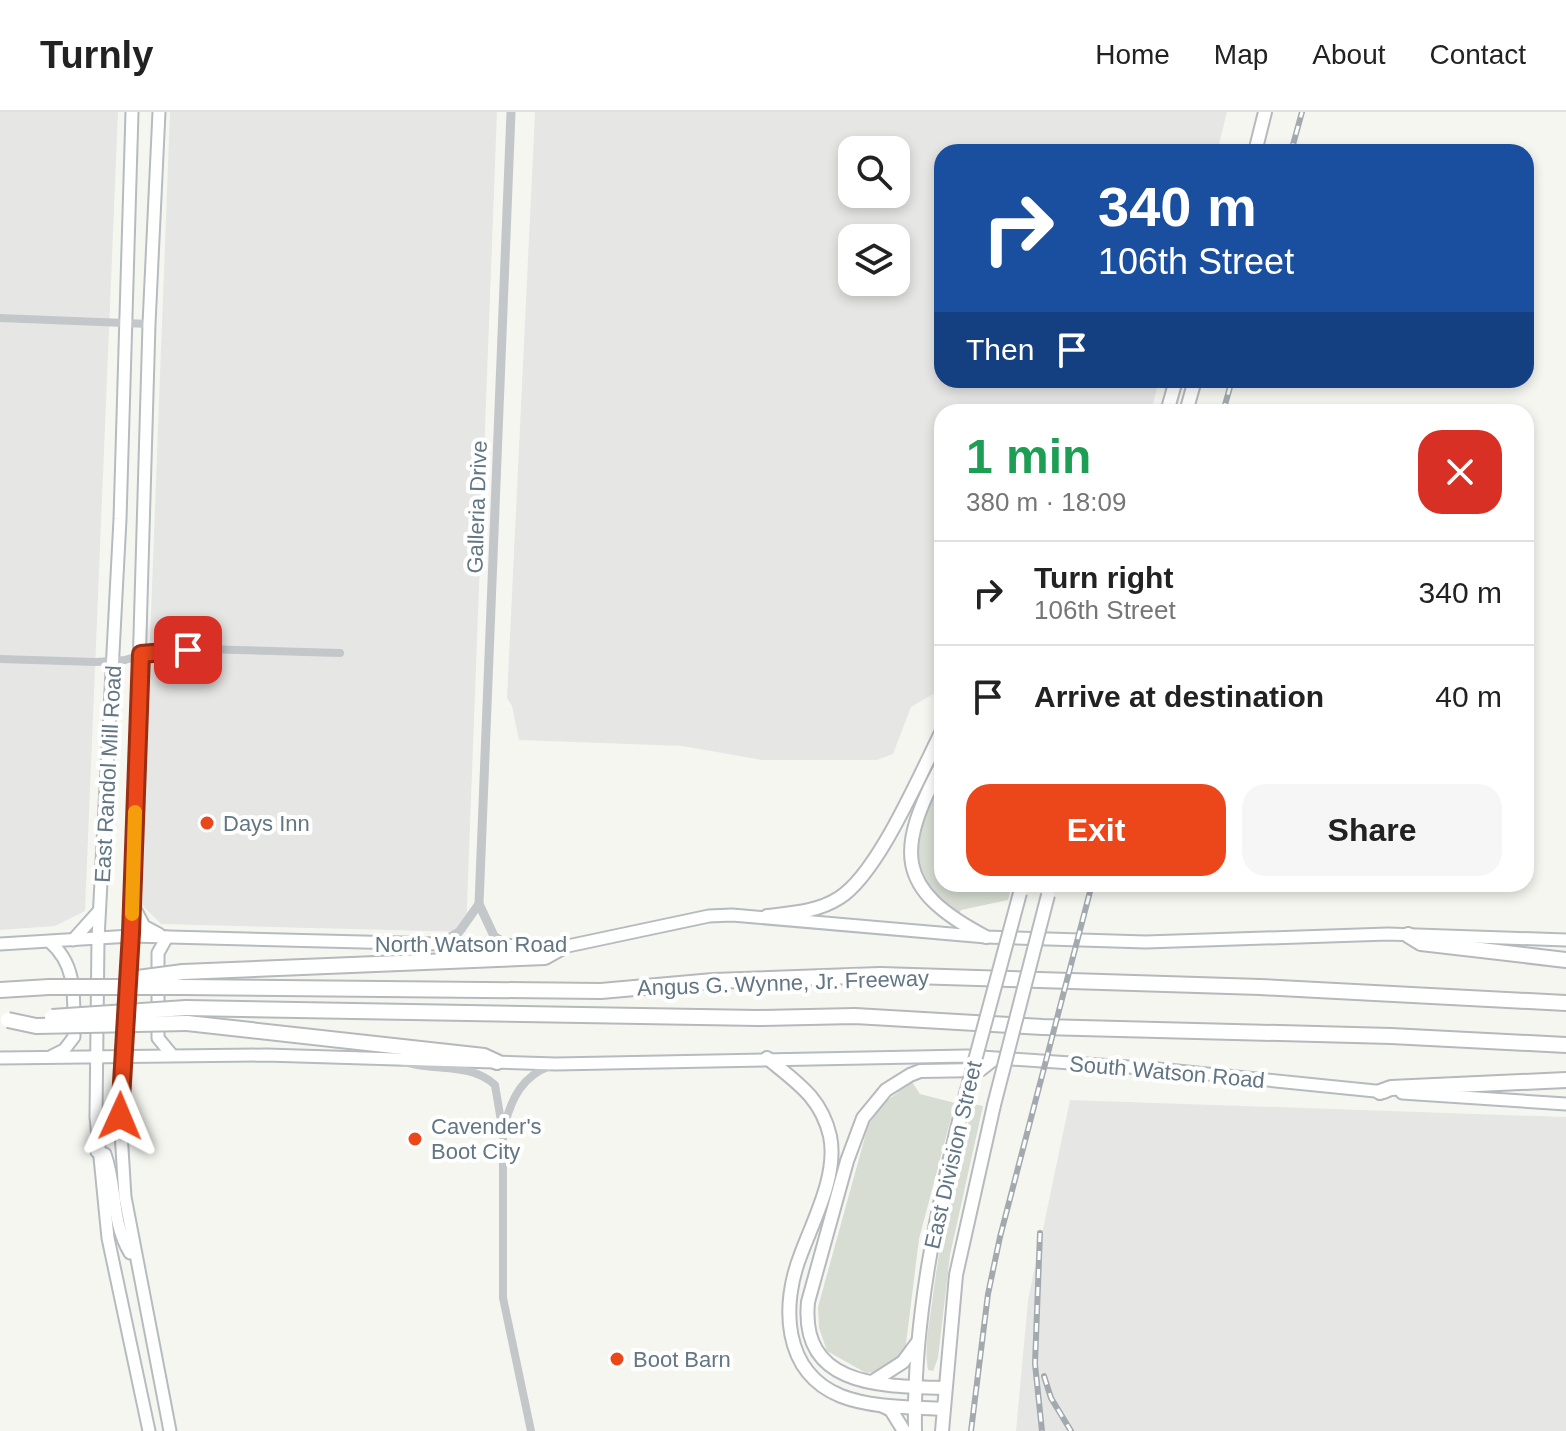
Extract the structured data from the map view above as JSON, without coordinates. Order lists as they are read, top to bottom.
{
  "streets": {
    "highway": ["Angus G. Wynne, Jr. Freeway"],
    "main road": [
      "East Randol Mill Road",
      "North Watson Road",
      "South Watson Road",
      "East Division Street"
    ],
    "street": ["Galleria Drive"]
  },
  "crossings": [
    ["East Randol Mill Road", "North Watson Road"]
  ],
  "places": ["Days Inn", "Cavender's Boot City", "Boot Barn"],
  "page": {
    "header": "Turnly",
    "nav": [
      "Home",
      "Map",
      "About",
      "Contact"
    ],
    "turn": ["340 m", "106th Street"],
    "then": "Then",
    "heading": ["1 min", "380 m · 18:09"],
    "list": [
      {
        "name": "Turn right",
        "note": "106th Street",
        "value": "340 m"
      },
      {
        "name": "Arrive at destination",
        "value": "40 m"
      }
    ],
    "buttons": ["Exit", "Share"]
  }
}
